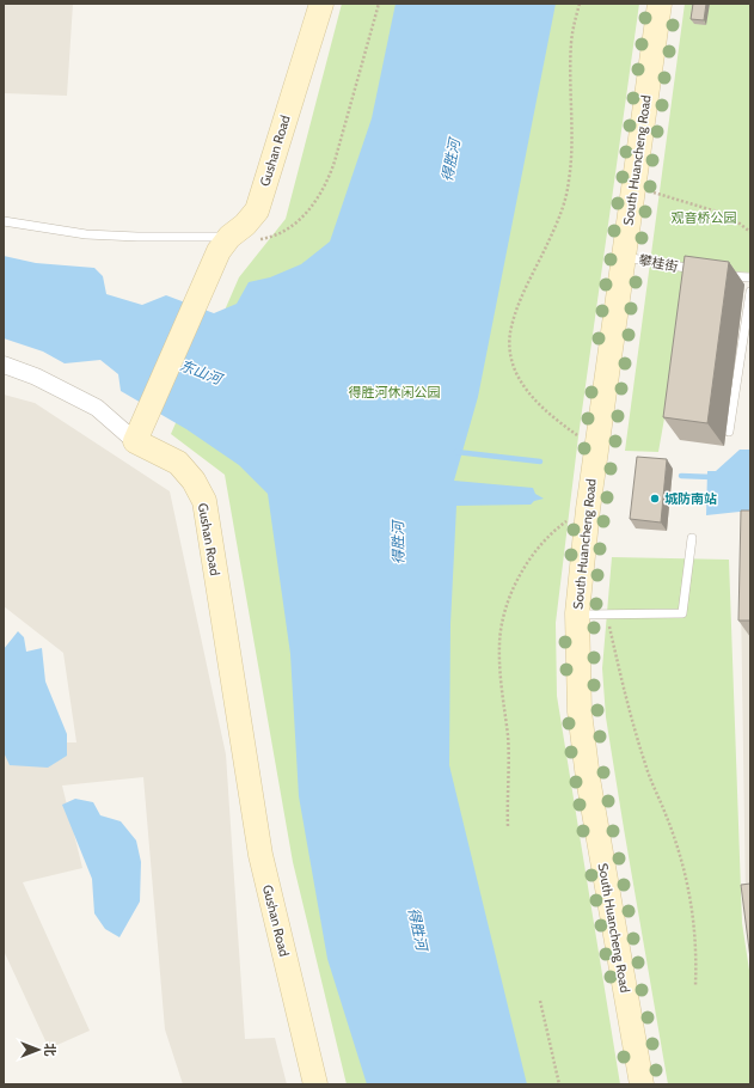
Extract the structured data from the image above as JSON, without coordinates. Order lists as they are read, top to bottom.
{
  "streets": {
    "street": ["Gushan Road", "South Huancheng Road"],
    "lane": ["攀桂街"]
  },
  "crossings": [
    ["South Huancheng Road", "攀桂街"]
  ],
  "water": ["得胜河", "东山河"],
  "parks": ["观音桥公园", "得胜河休闲公园"],
  "places": ["城防南站"],
  "north": "right"
}
